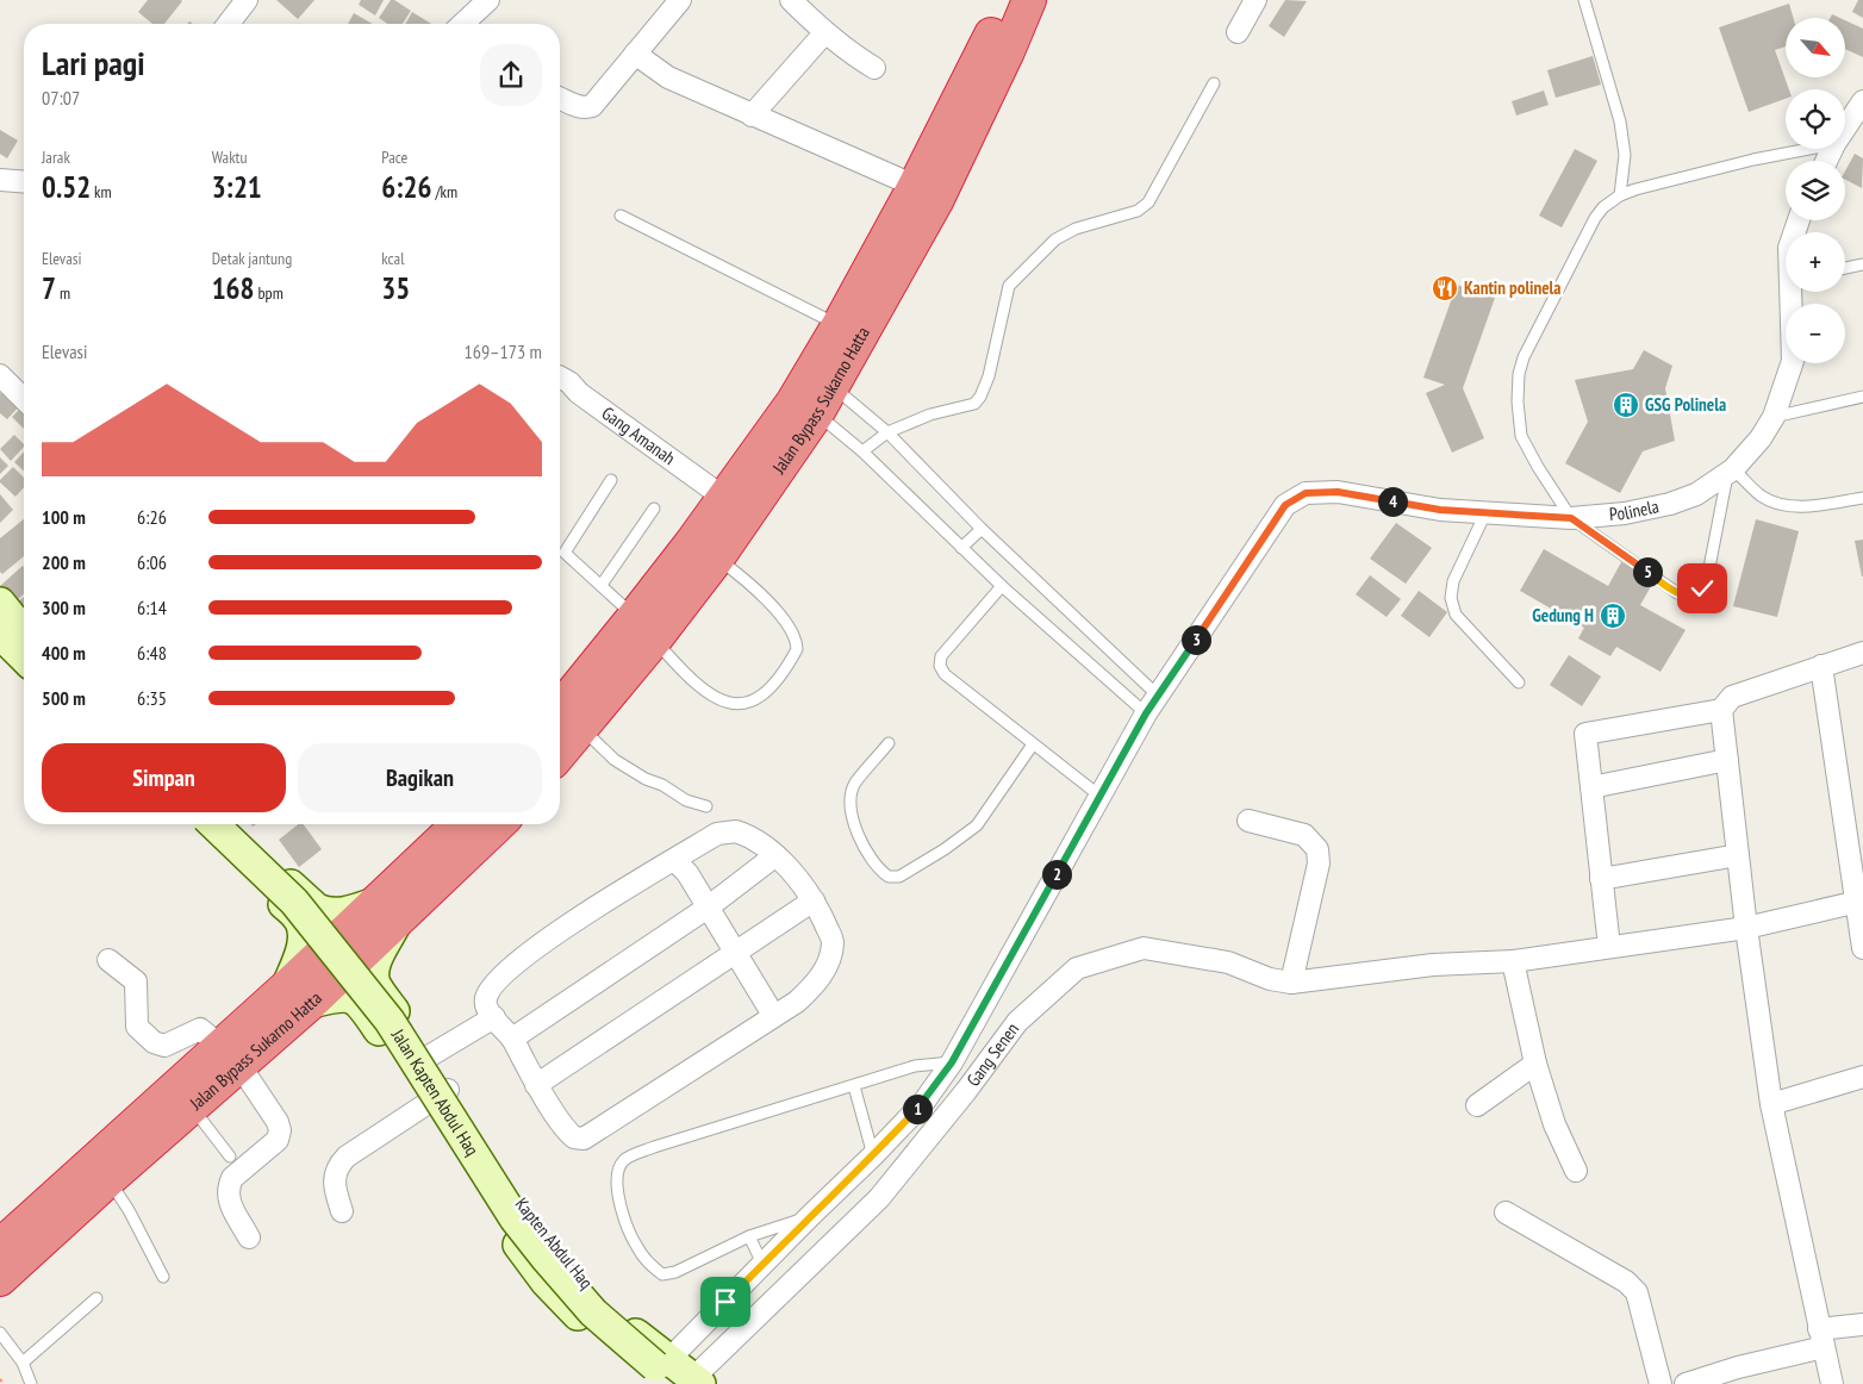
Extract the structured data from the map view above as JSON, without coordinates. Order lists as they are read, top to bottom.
{
  "streets": {
    "highway": ["Jalan Bypass Sukarno Hatta"],
    "street": [
      "Gang Amanah",
      "Polinela",
      "Gang Senen",
      "Jalan Kapten Abdul Haq",
      "Kapten Abdul Haq"
    ]
  },
  "crossings": [
    ["Jalan Bypass Sukarno Hatta", "Gang Amanah"],
    ["Jalan Bypass Sukarno Hatta", "Kapten Abdul Haq"],
    ["Polinela", "Gang Senen"],
    ["Polinela", "Jalan Kapten Abdul Haq"],
    ["Polinela", "Kapten Abdul Haq"],
    ["Gang Senen", "Jalan Kapten Abdul Haq"],
    ["Gang Senen", "Kapten Abdul Haq"],
    ["Jalan Kapten Abdul Haq", "Kapten Abdul Haq"]
  ],
  "places": {
    "restaurant": ["Kantin polinela"],
    "building": ["GSG Polinela", "Gedung H"]
  },
  "north": "bottom right",
  "page": {
    "map_buttons": ["+", "−"],
    "heading": ["Lari pagi", "07:07"],
    "stats": [
      ["Jarak", "0.52 km"],
      ["Waktu", "3:21"],
      ["Pace", "6:26 /km"],
      ["Elevasi", "7 m"],
      ["Detak jantung", "168 bpm"],
      ["kcal", "35"]
    ],
    "chart": ["Elevasi", "169–173 m"],
    "pins": [
      "4",
      "5",
      "3",
      "2",
      "1"
    ],
    "list": [
      {
        "name": "100 m",
        "note": "6:26"
      },
      {
        "name": "200 m",
        "note": "6:06"
      },
      {
        "name": "300 m",
        "note": "6:14"
      },
      {
        "name": "400 m",
        "note": "6:48"
      },
      {
        "name": "500 m",
        "note": "6:35"
      }
    ],
    "buttons": ["Simpan", "Bagikan"]
  }
}
